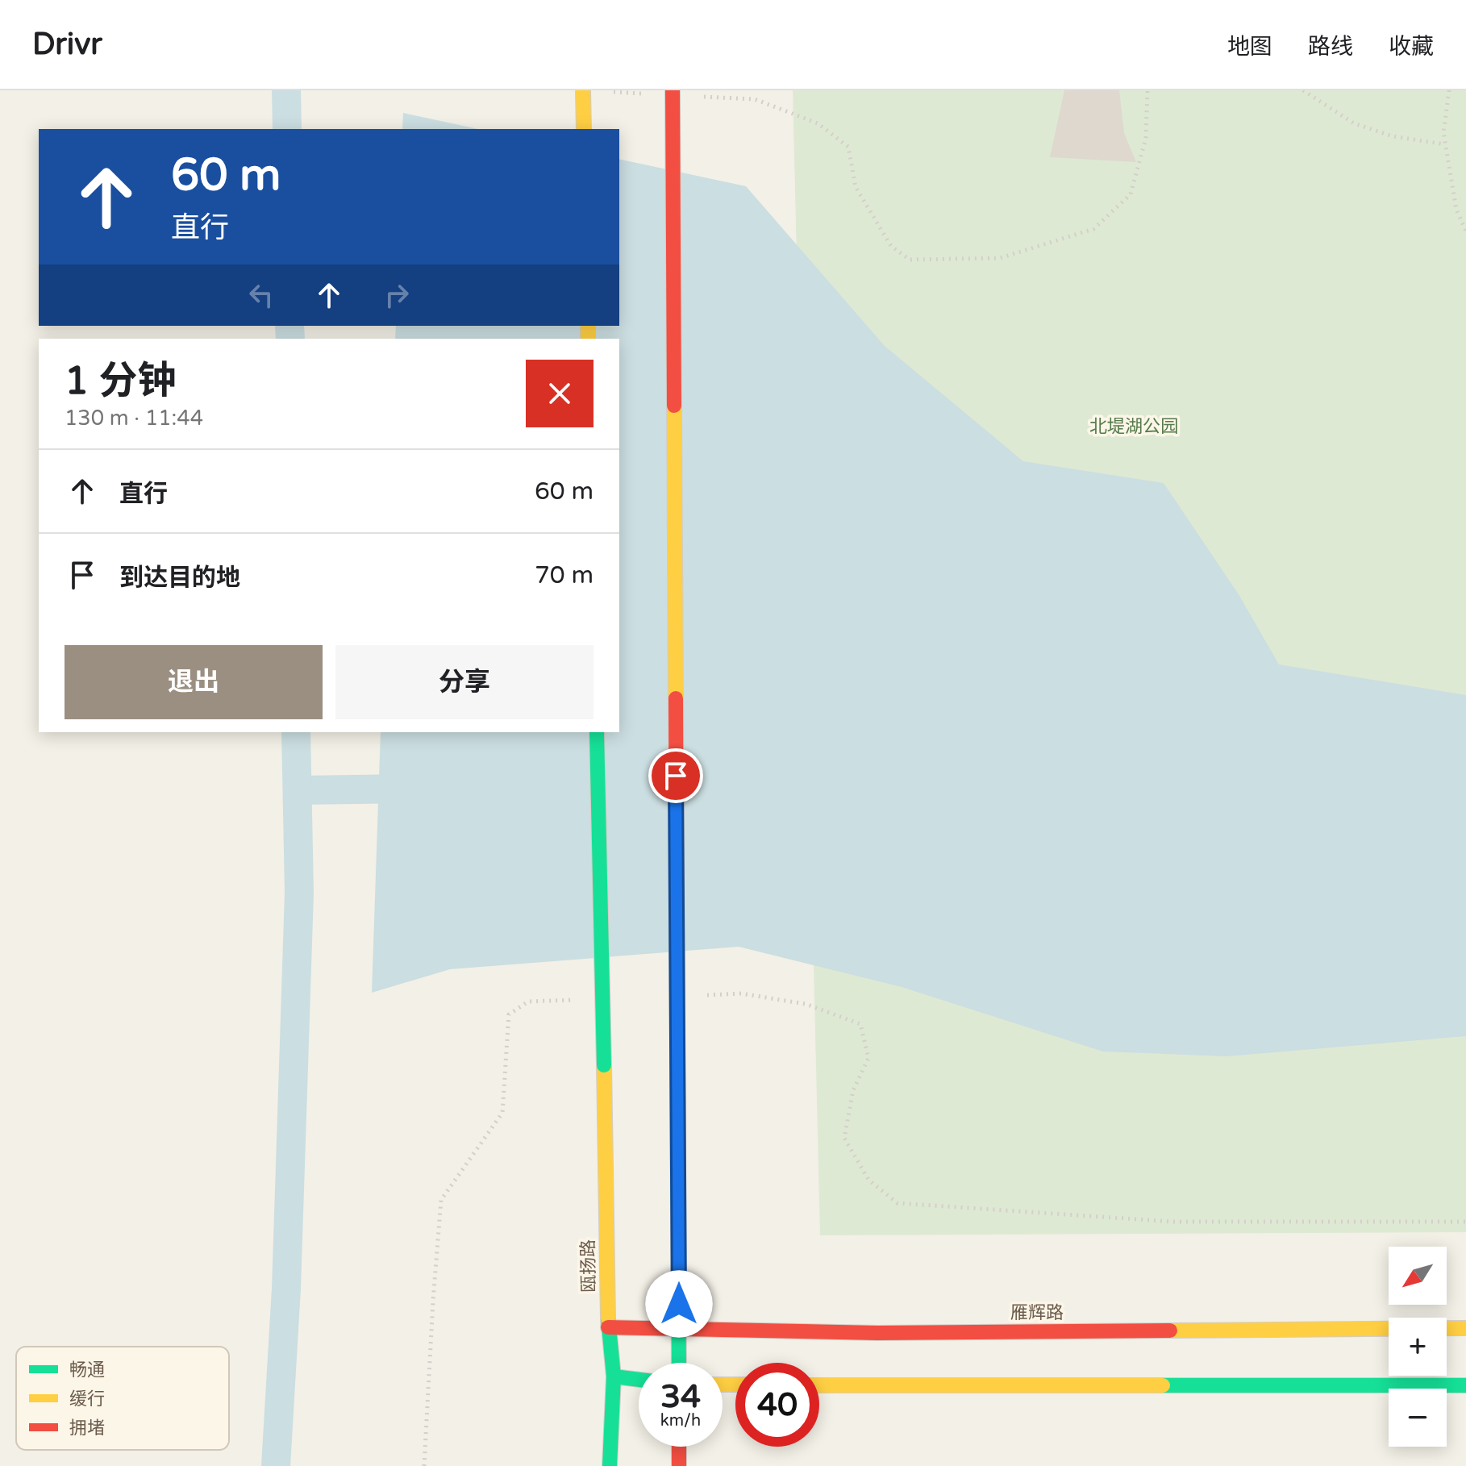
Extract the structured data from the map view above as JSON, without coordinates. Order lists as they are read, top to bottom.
{
  "streets": {
    "street": ["瓯扬路", "雁辉路"]
  },
  "crossings": [
    ["瓯扬路", "雁辉路"]
  ],
  "parks": ["北堤湖公园"],
  "legend": ["畅通", "缓行", "拥堵"],
  "north": "bottom left",
  "page": {
    "header": "Drivr",
    "nav": ["地图", "路线", "收藏"],
    "turn": ["60 m", "直行"],
    "heading": ["1 分钟", "130 m · 11:44"],
    "list": [
      {
        "name": "直行",
        "value": "60 m"
      },
      {
        "name": "到达目的地",
        "value": "70 m"
      }
    ],
    "buttons": ["退出", "分享"],
    "map_buttons": ["+", "−"],
    "speed": "34 km/h",
    "limit": "40"
  }
}
